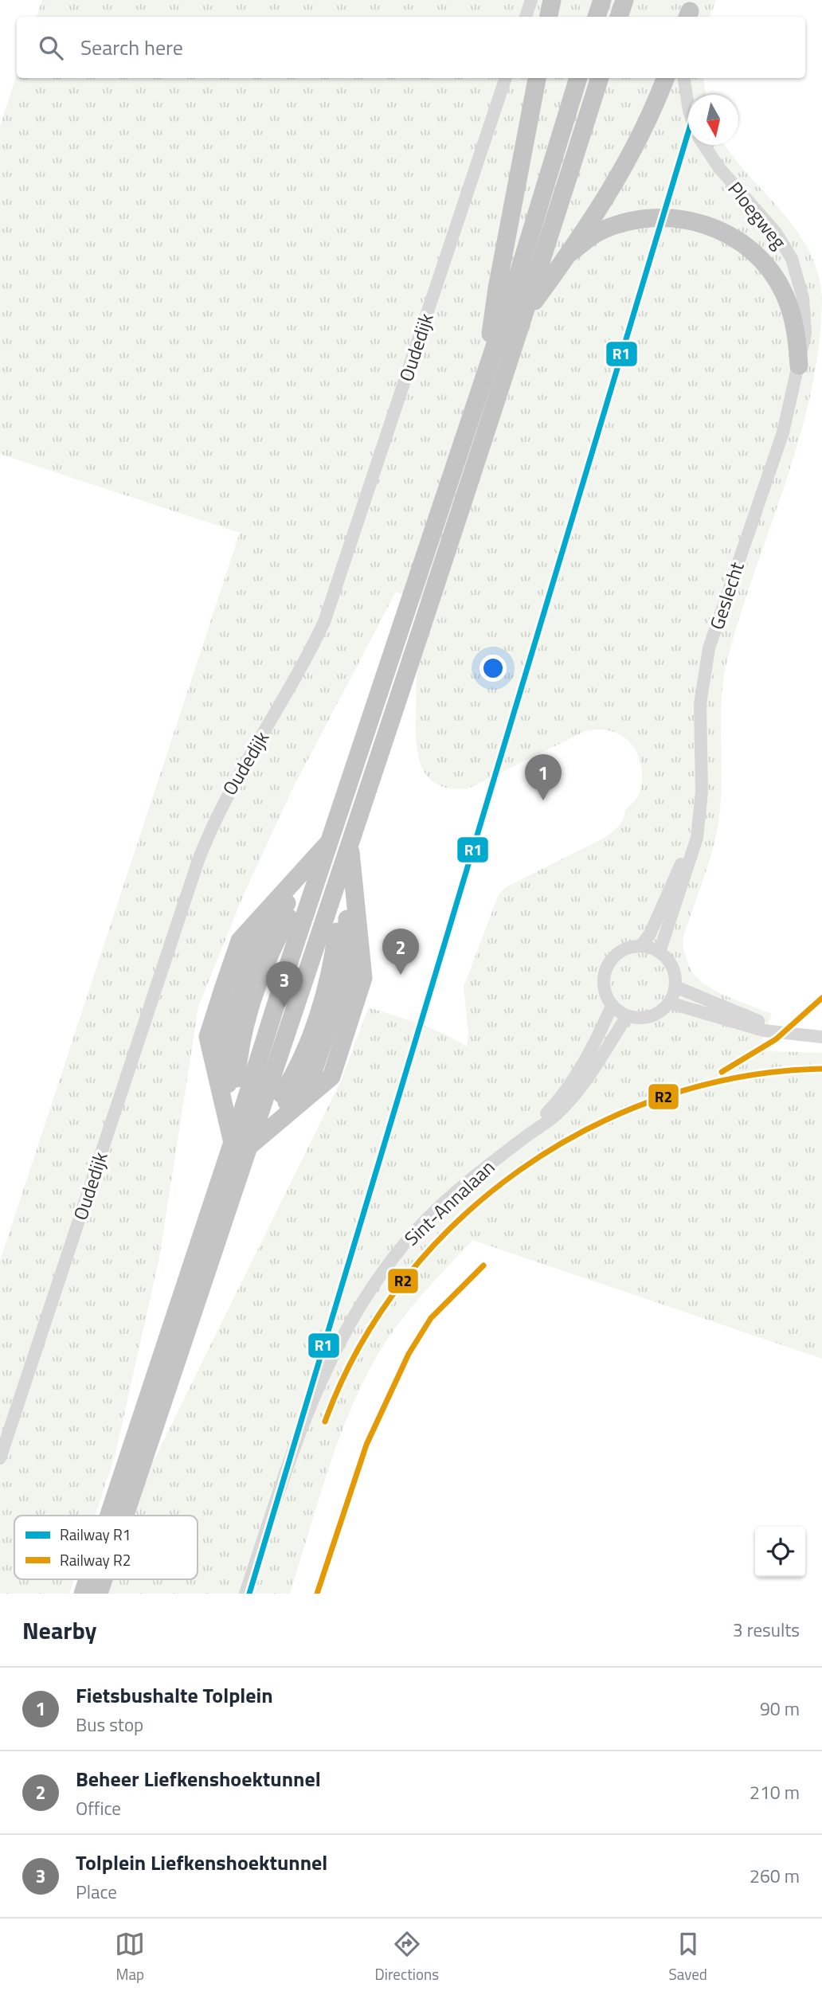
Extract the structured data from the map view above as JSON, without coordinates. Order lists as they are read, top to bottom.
{
  "streets": {
    "street": [
      "Ploegweg",
      "Oudedijk",
      "Geslecht",
      "Sint-Annalaan"
    ]
  },
  "crossings": [
    ["Ploegweg", "Geslecht"],
    ["Geslecht", "Sint-Annalaan"]
  ],
  "lines": ["rail line R1", "rail line R2"],
  "legend": ["Railway R1", "Railway R2"],
  "north": "bottom",
  "page": {
    "search": "Search here",
    "pins": ["1", "2", "3"],
    "heading": ["Nearby", "3 results"],
    "list": [
      {
        "mark": "1",
        "name": "Fietsbushalte Tolplein",
        "note": "Bus stop",
        "value": "90 m"
      },
      {
        "mark": "2",
        "name": "Beheer Liefkenshoektunnel",
        "note": "Office",
        "value": "210 m"
      },
      {
        "mark": "3",
        "name": "Tolplein Liefkenshoektunnel",
        "note": "Place",
        "value": "260 m"
      }
    ],
    "nav": ["Map", "Directions", "Saved"]
  }
}
